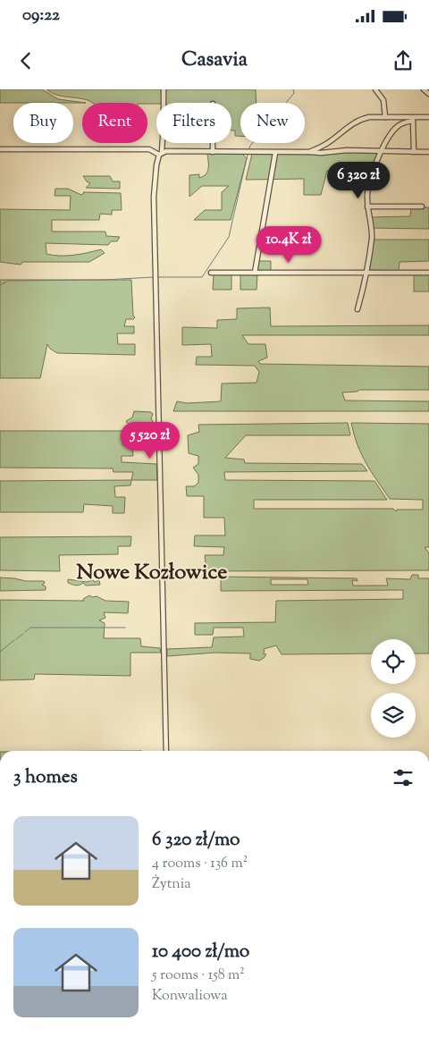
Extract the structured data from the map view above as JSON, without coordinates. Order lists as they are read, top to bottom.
{
  "districts": ["Nowe Kozłowice"],
  "page": {
    "status": "09:22",
    "header": "Casavia",
    "chip": [
      "Buy",
      "Rent",
      "Filters",
      "New"
    ],
    "price": ["6 320 zł", "10.4K zł", "5 520 zł"],
    "heading": "3 homes",
    "list": [
      {
        "name": "6 320 zł/mo",
        "note": "4 rooms · 136 m² · Żytnia"
      },
      {
        "name": "10 400 zł/mo",
        "note": "5 rooms · 158 m² · Konwaliowa"
      }
    ]
  }
}
